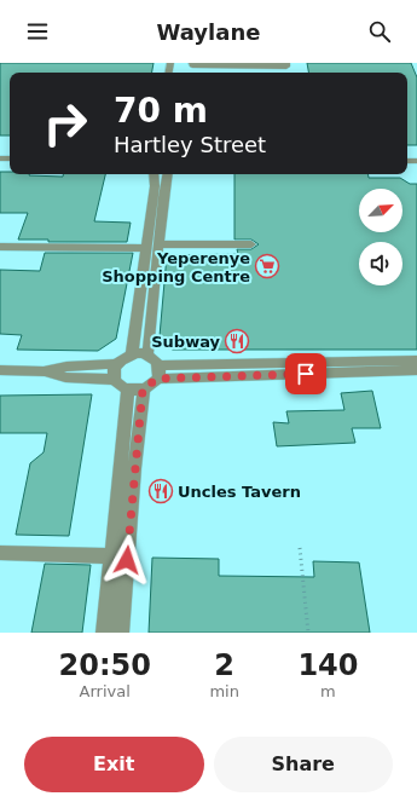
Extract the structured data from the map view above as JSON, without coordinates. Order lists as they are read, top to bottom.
{
  "places": {
    "supermarket": ["Yeperenye Shopping Centre"],
    "restaurant": ["Subway", "Uncles Tavern"]
  },
  "north": "top right",
  "page": {
    "header": "Waylane",
    "turn": ["70 m", "Hartley Street"],
    "eta": [
      "20:50",
      "Arrival",
      "2",
      "min",
      "140",
      "m"
    ],
    "buttons": ["Exit", "Share"]
  }
}
